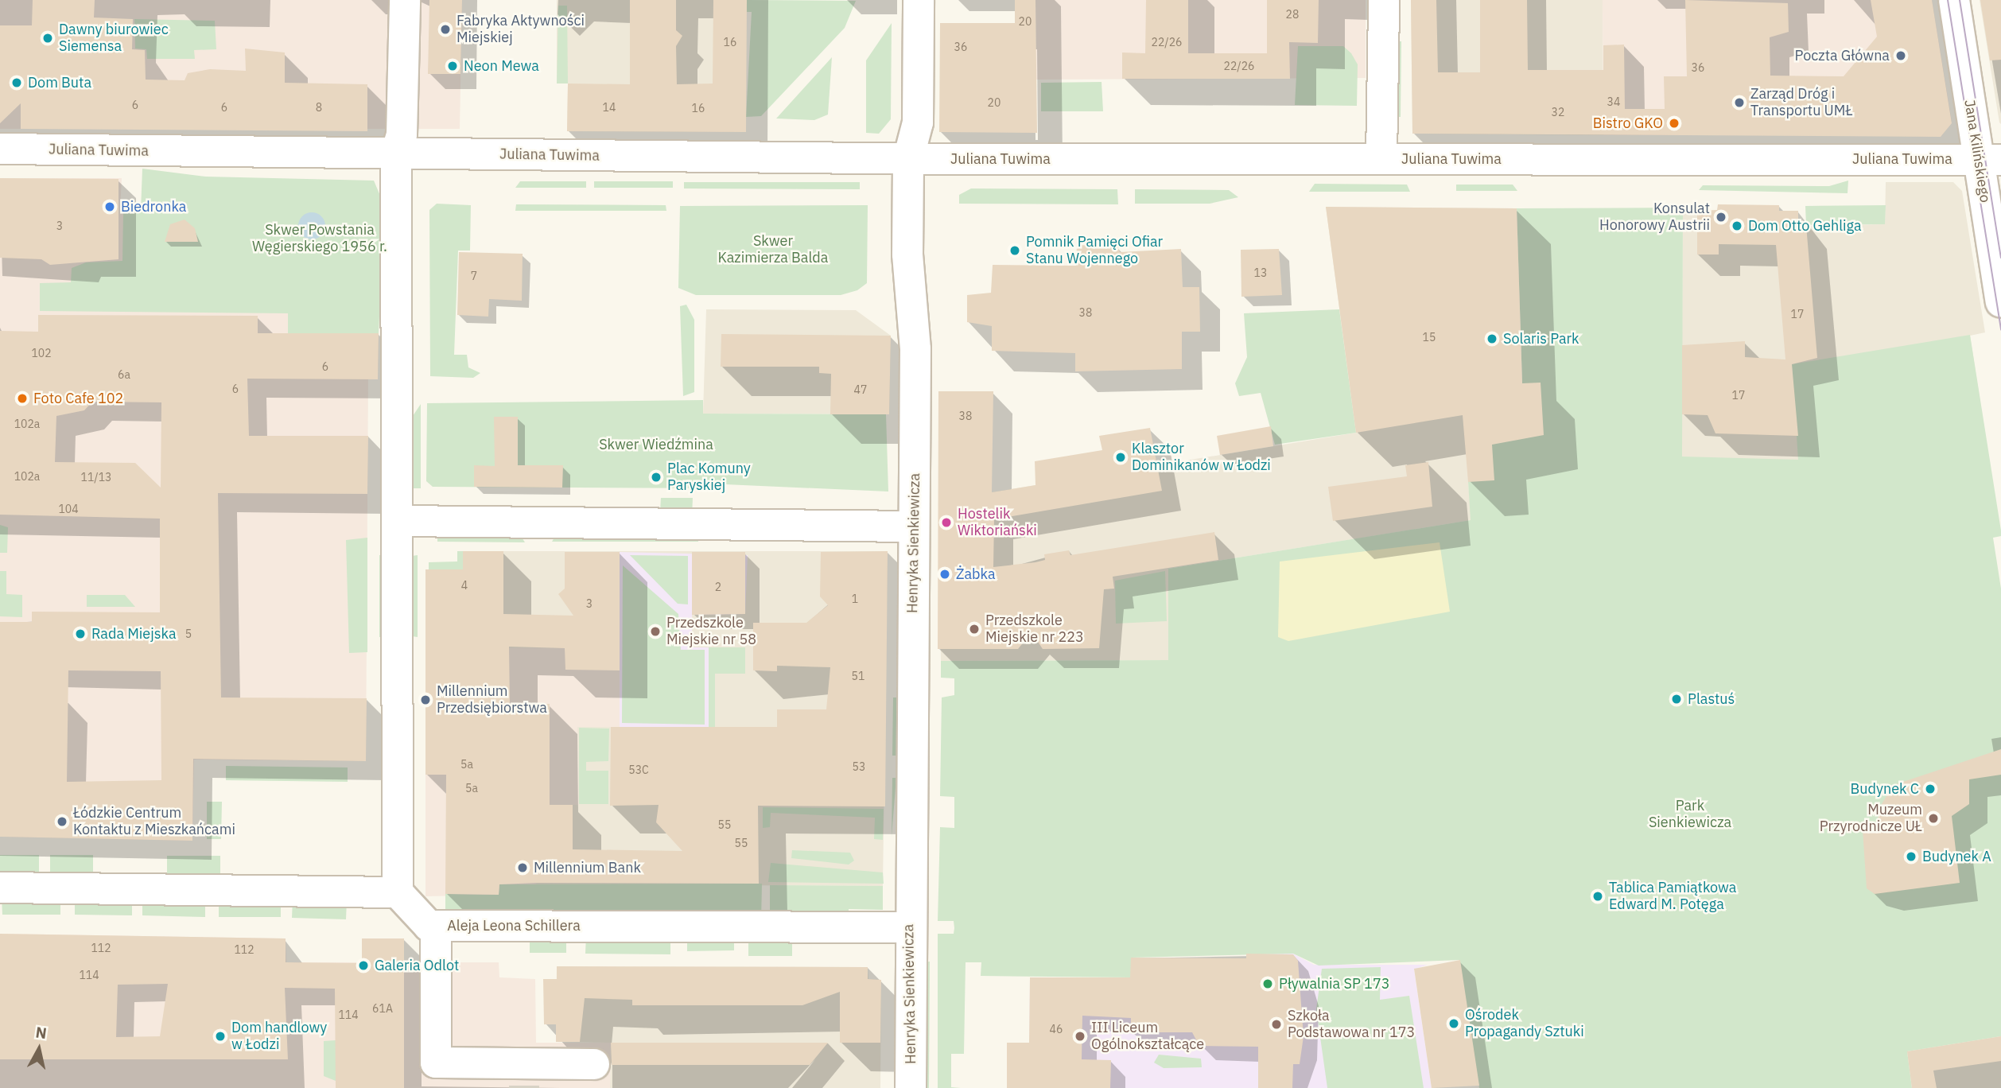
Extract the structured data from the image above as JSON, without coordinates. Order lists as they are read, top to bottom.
{
  "streets": {
    "street": [
      "Juliana Tuwima",
      "Jana Kilińskiego",
      "Henryka Sienkiewicza",
      "Aleja Leona Schillera"
    ]
  },
  "crossings": [
    ["Juliana Tuwima", "Jana Kilińskiego"],
    ["Juliana Tuwima", "Henryka Sienkiewicza"],
    ["Henryka Sienkiewicza", "Aleja Leona Schillera"]
  ],
  "parks": [
    "Skwer Powstania Węgierskiego 1956 r.",
    "Skwer Kazimierza Balda",
    "Skwer Wiedźmina",
    "Park Sienkiewicza"
  ],
  "places": [
    "Fabryka Aktywności Miejskiej",
    "Dawny biurowiec Siemensa",
    "Poczta Główna",
    "Neon Mewa",
    "Dom Buta",
    "Zarząd Dróg i Transportu UMŁ",
    "Bistro GKO",
    "Biedronka",
    "Konsulat Honorowy Austrii",
    "Dom Otto Gehliga",
    "Pomnik Pamięci Ofiar Stanu Wojennego",
    "Solaris Park",
    "Foto Cafe 102",
    "Klasztor Dominikanów w Łodzi",
    "Plac Komuny Paryskiej",
    "Hostelik Wiktoriański",
    "Żabka",
    "Przedszkole Miejskie nr 223",
    "Przedszkole Miejskie nr 58",
    "Rada Miejska",
    "Plastuś",
    "Millennium Przedsiębiorstwa",
    "Budynek C",
    "Muzeum Przyrodnicze UŁ",
    "Łódzkie Centrum Kontaktu z Mieszkańcami",
    "Budynek A",
    "Millennium Bank",
    "Tablica Pamiątkowa Edward M. Potęga",
    "Galeria Odlot",
    "Pływalnia SP 173",
    "Ośrodek Propagandy Sztuki",
    "Szkoła Podstawowa nr 173",
    "Dom handlowy w Łodzi",
    "III Liceum Ogólnokształcące"
  ],
  "house_numbers": [
    "28",
    "20",
    "16",
    "22/26",
    "36",
    "22/26",
    "36",
    "34",
    "20",
    "6",
    "6",
    "8",
    "14",
    "16",
    "32",
    "3",
    "13",
    "7",
    "38",
    "17",
    "15",
    "102",
    "6",
    "6a",
    "6",
    "47",
    "17",
    "38",
    "102a",
    "102a",
    "11/13",
    "104",
    "4",
    "2",
    "1",
    "3",
    "5",
    "51",
    "5a",
    "53",
    "53C",
    "5a",
    "55",
    "55",
    "112",
    "112",
    "114",
    "61A",
    "114",
    "46"
  ],
  "north": "top"
}
